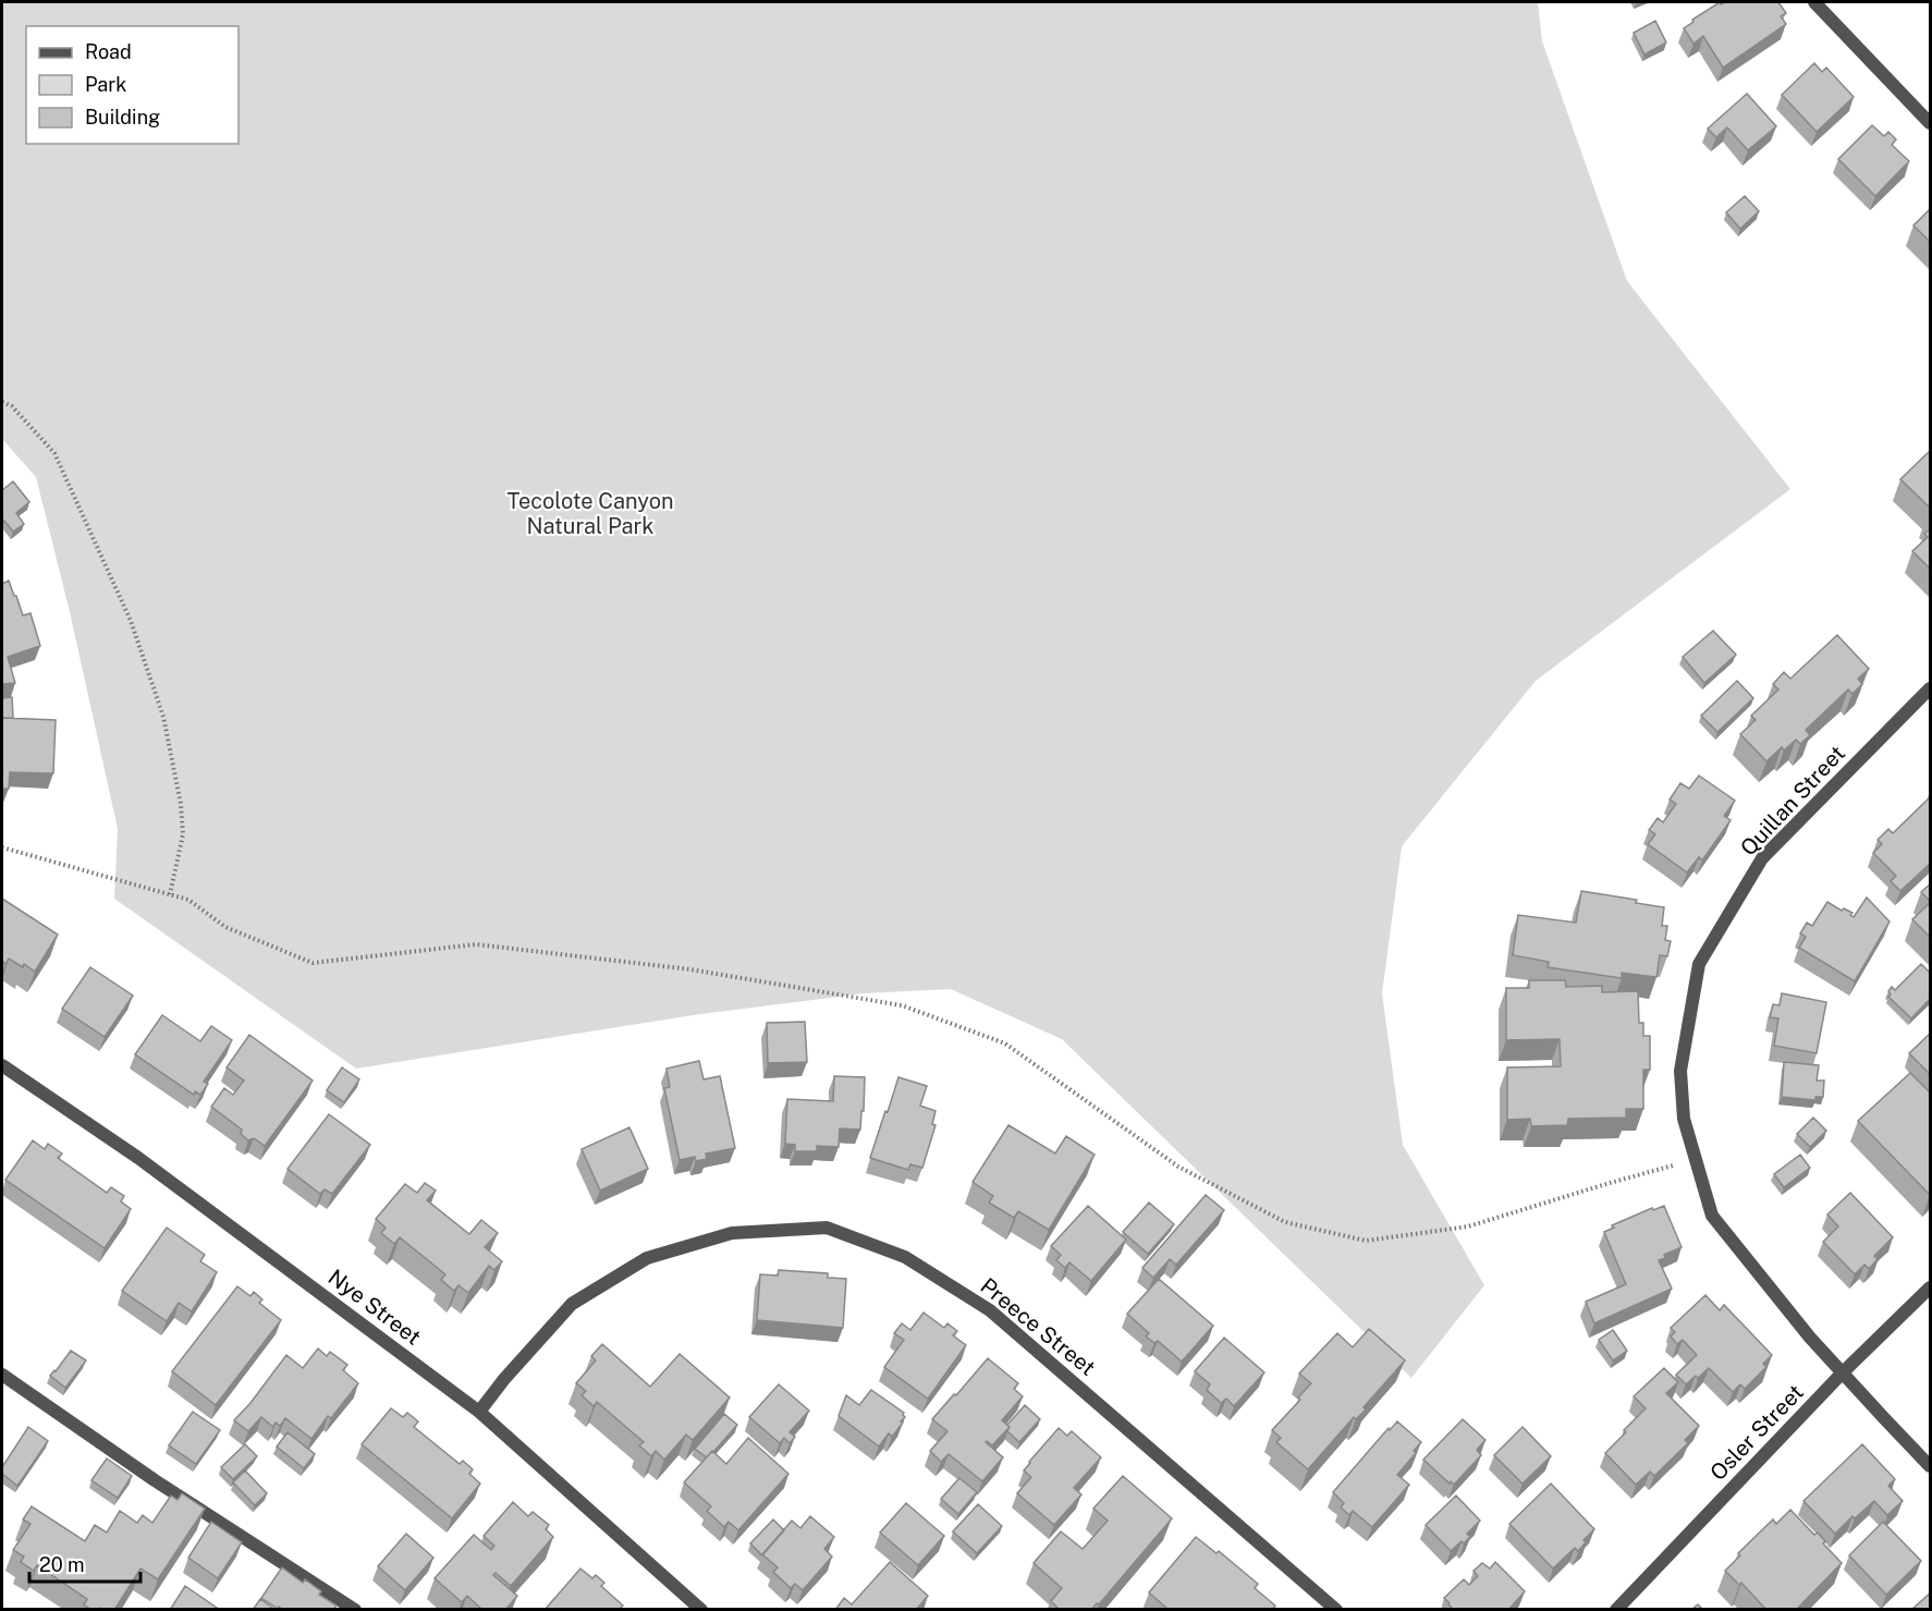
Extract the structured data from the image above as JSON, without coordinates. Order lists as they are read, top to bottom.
{
  "streets": {
    "street": [
      "Quillan Street",
      "Nye Street",
      "Preece Street",
      "Osler Street"
    ]
  },
  "crossings": [
    ["Quillan Street", "Osler Street"],
    ["Nye Street", "Preece Street"]
  ],
  "parks": ["Tecolote Canyon Natural Park"],
  "legend": ["Road", "Park", "Building"],
  "scale_bar": "20 m"
}
